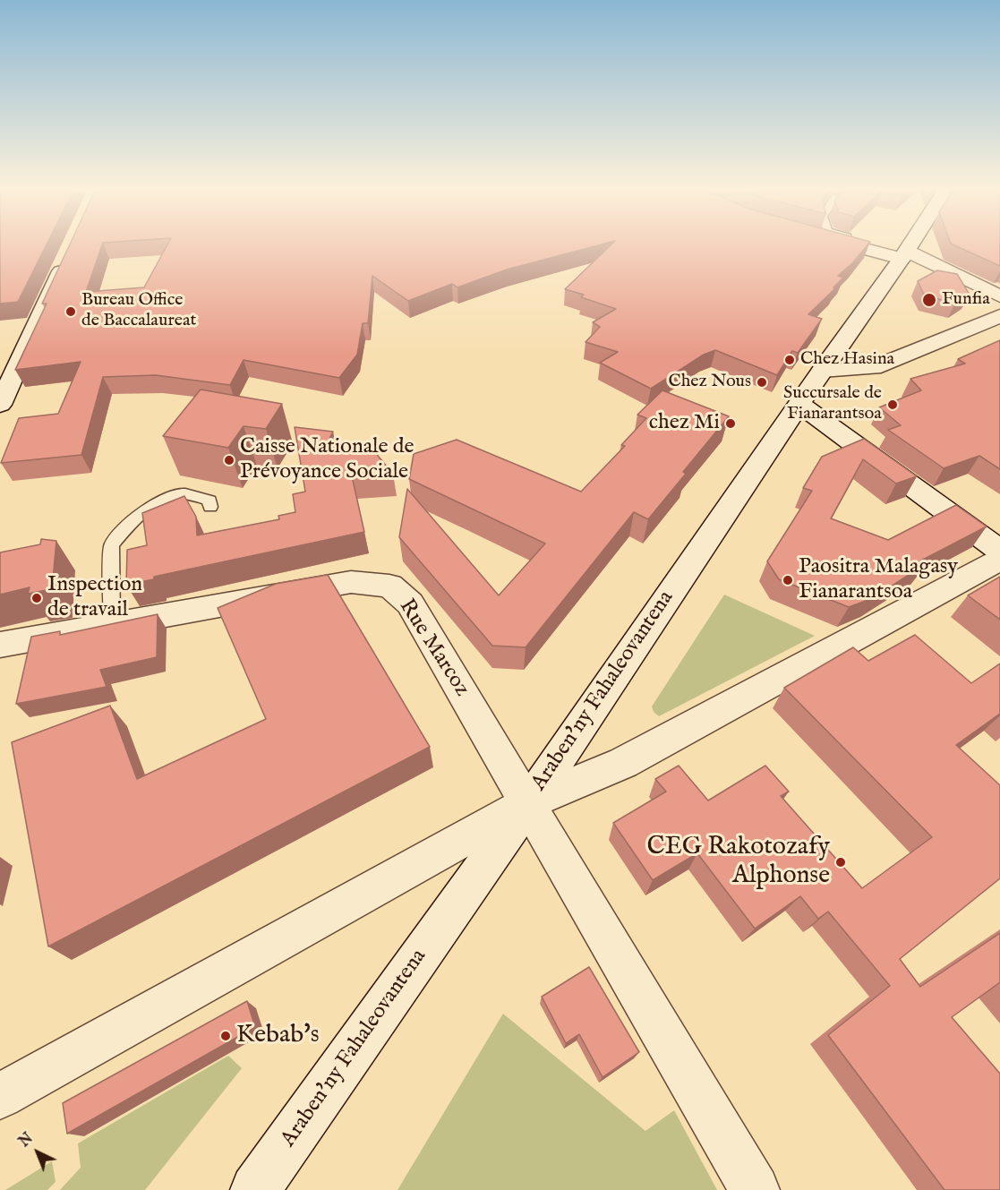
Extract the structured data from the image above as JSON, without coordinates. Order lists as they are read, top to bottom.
{
  "streets": {
    "street": ["Rue Marcoz", "Araben'ny Fahaleovantena"]
  },
  "crossings": [
    ["Rue Marcoz", "Araben'ny Fahaleovantena"]
  ],
  "places": [
    "Funfia",
    "Bureau Office de Baccalaureat",
    "Chez Hasina",
    "Chez Nous",
    "Succursale de Fianarantsoa",
    "chez Mi",
    "Caisse Nationale de Prévoyance Sociale",
    "Paositra Malagasy Fianarantsoa",
    "Inspection de travail",
    "CEG Rakotozafy Alphonse",
    "Kebab's"
  ],
  "north": "top left"
}
